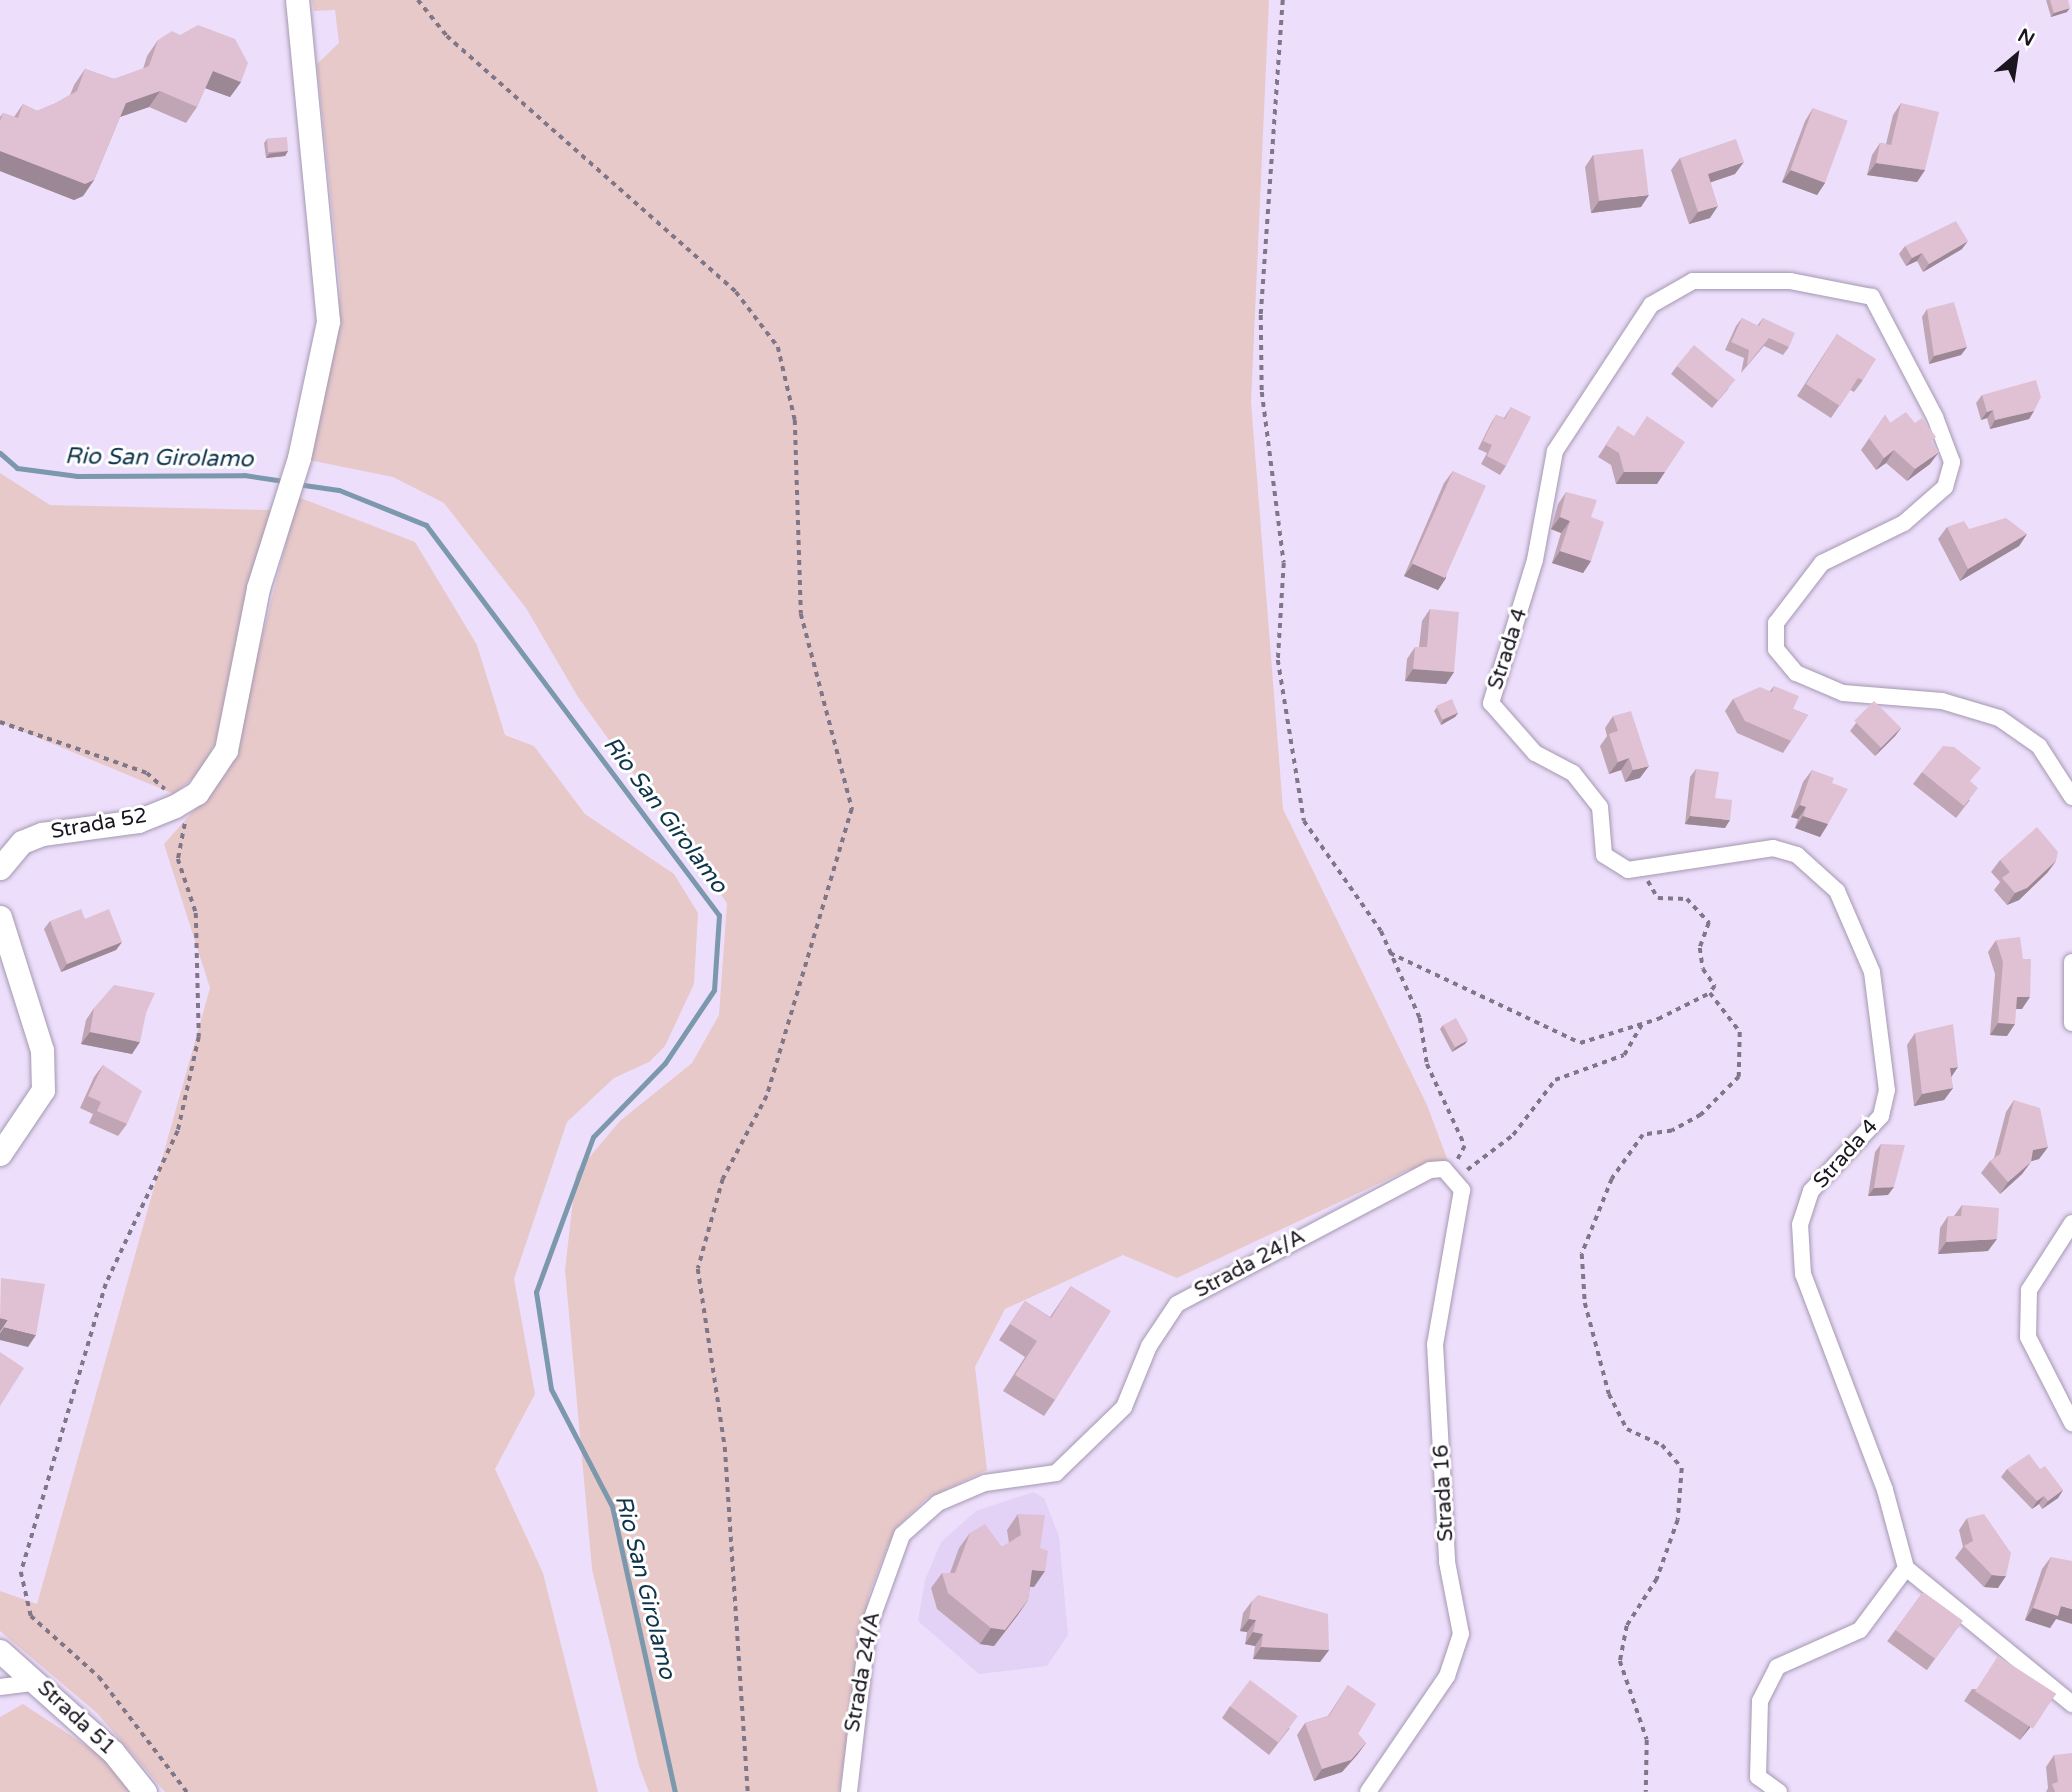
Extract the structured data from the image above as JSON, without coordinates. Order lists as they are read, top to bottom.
{
  "streets": {
    "street": [
      "Strada 4",
      "Strada 52",
      "Strada 24/A",
      "Strada 16",
      "Strada 51"
    ]
  },
  "crossings": [
    ["Strada 24/A", "Strada 16"]
  ],
  "water": ["Rio San Girolamo"],
  "north": "top right"
}
